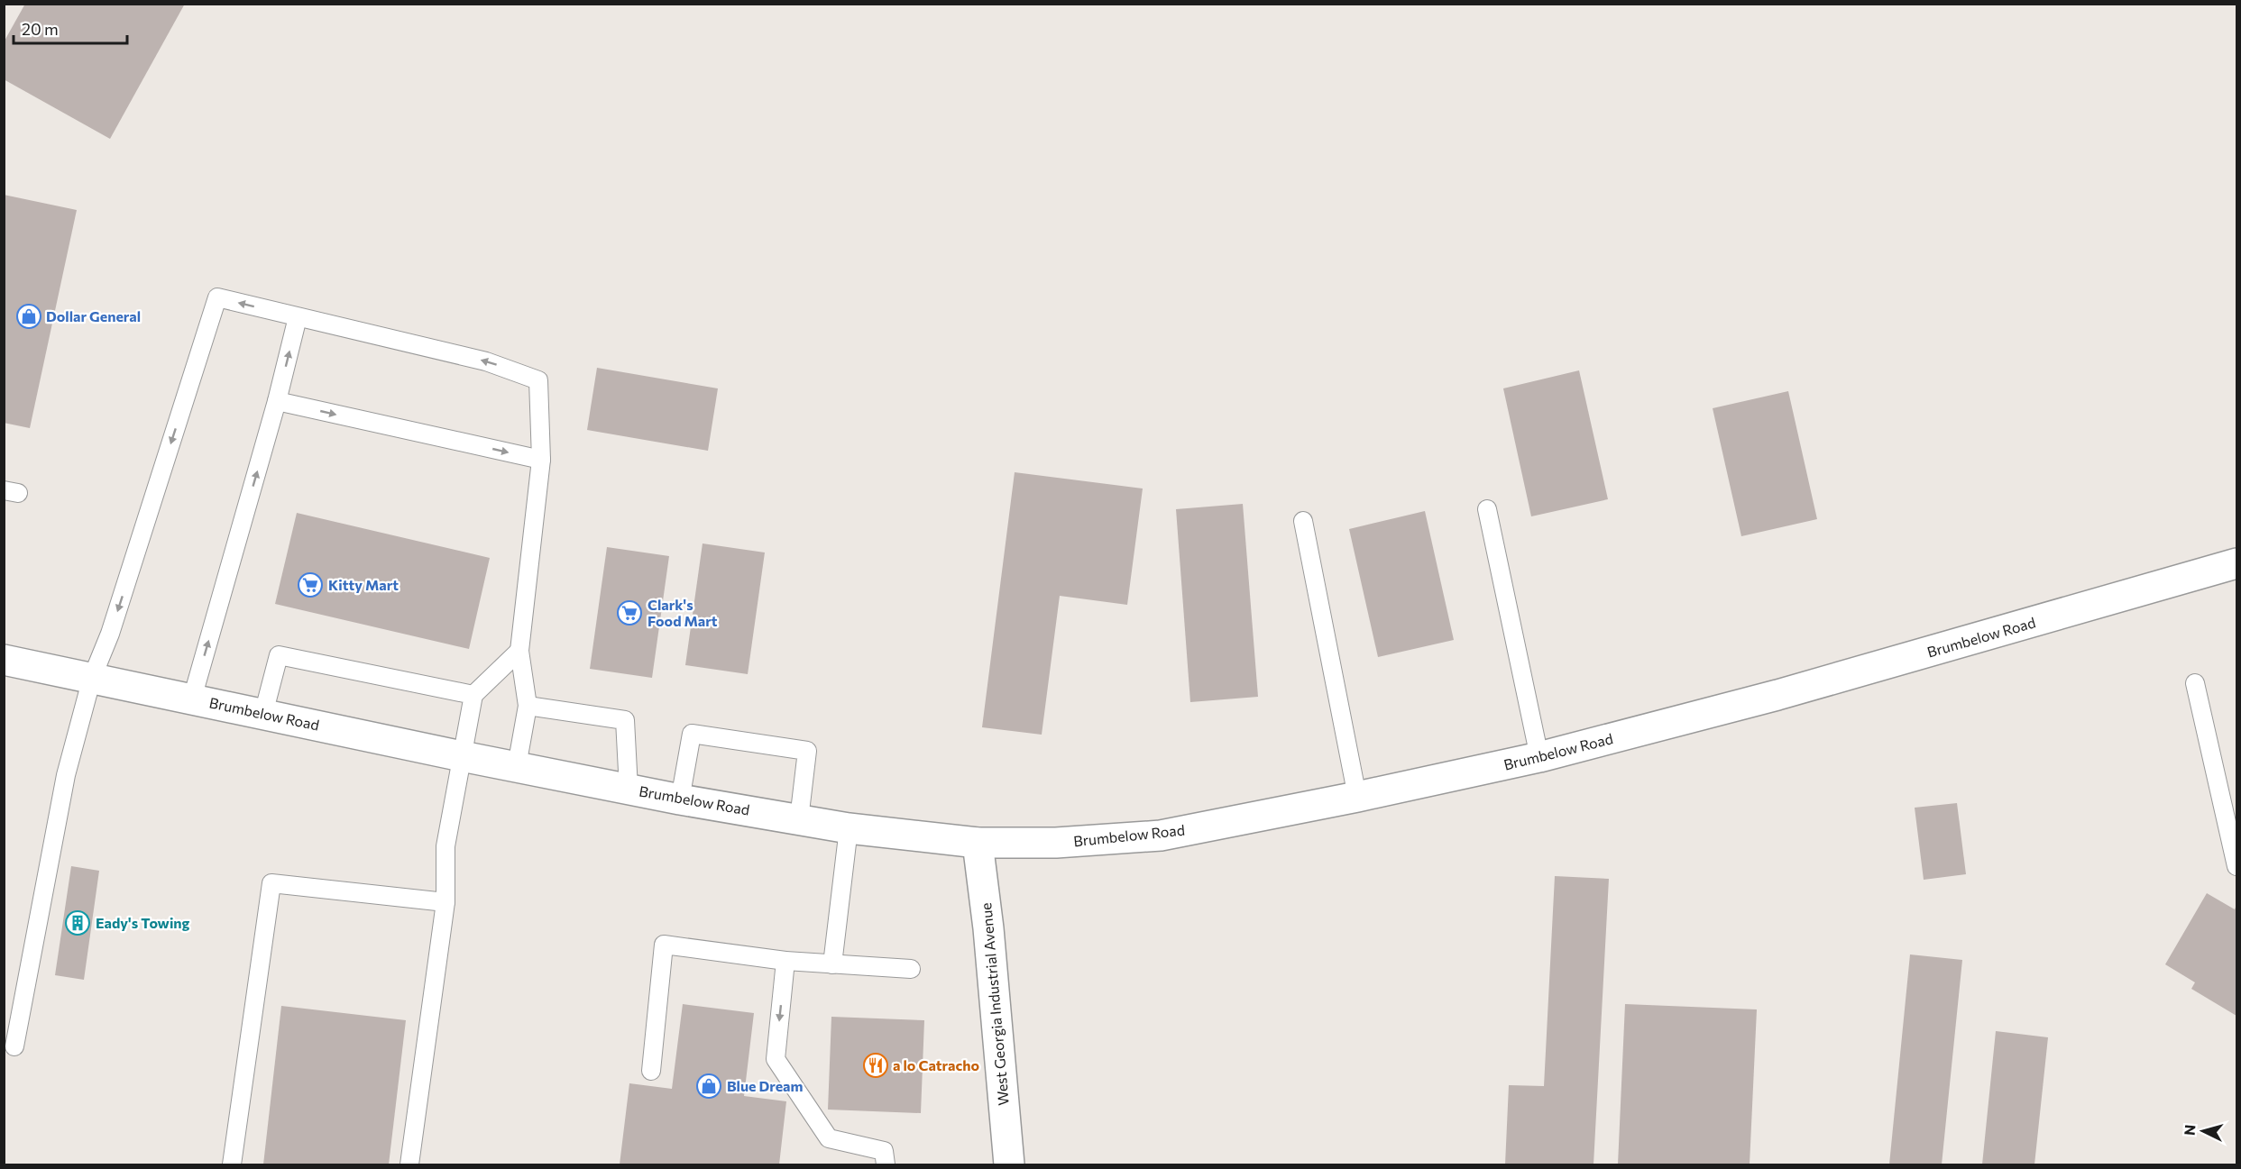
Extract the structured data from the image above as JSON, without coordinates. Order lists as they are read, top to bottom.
{
  "streets": {
    "street": ["Brumbelow Road", "West Georgia Industrial Avenue"]
  },
  "crossings": [
    ["Brumbelow Road", "West Georgia Industrial Avenue"]
  ],
  "places": {
    "shop": ["Dollar General", "Blue Dream"],
    "supermarket": ["Kitty Mart", "Clark's Food Mart"],
    "building": ["Eady's Towing"],
    "restaurant": ["a lo Catracho"]
  },
  "scale_bar": "20 m",
  "north": "left"
}
